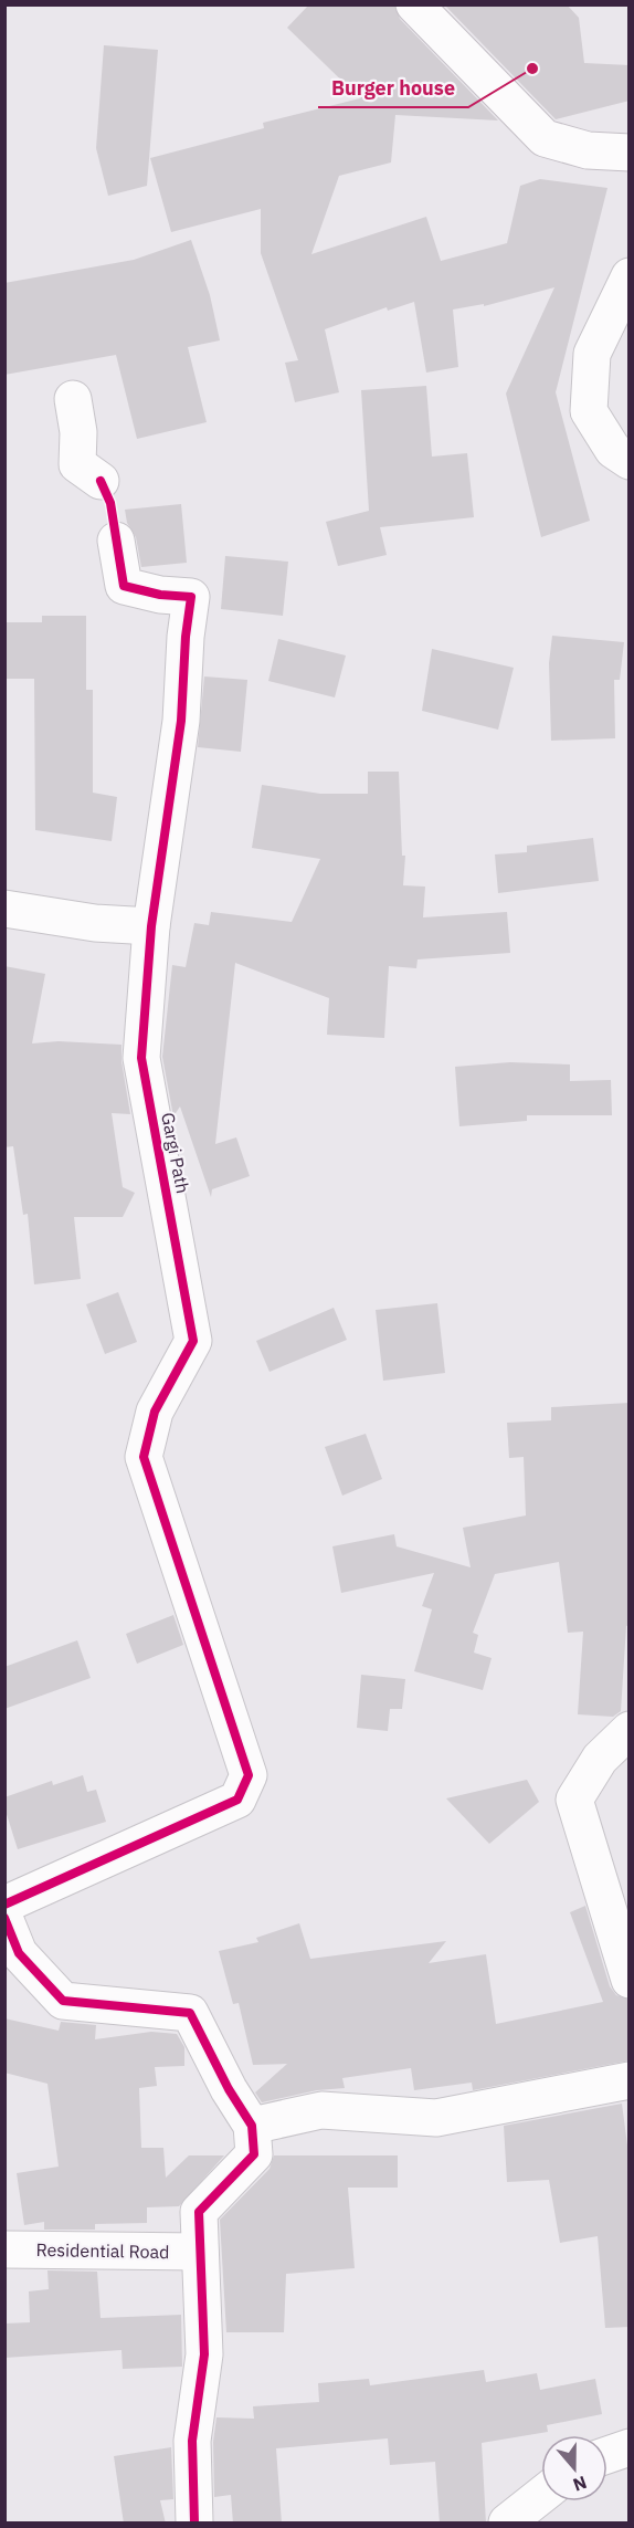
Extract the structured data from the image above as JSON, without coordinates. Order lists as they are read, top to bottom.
{
  "streets": {
    "street": ["Gargi Path", "Residential Road"]
  },
  "places": ["Burger house"],
  "north": "bottom"
}
